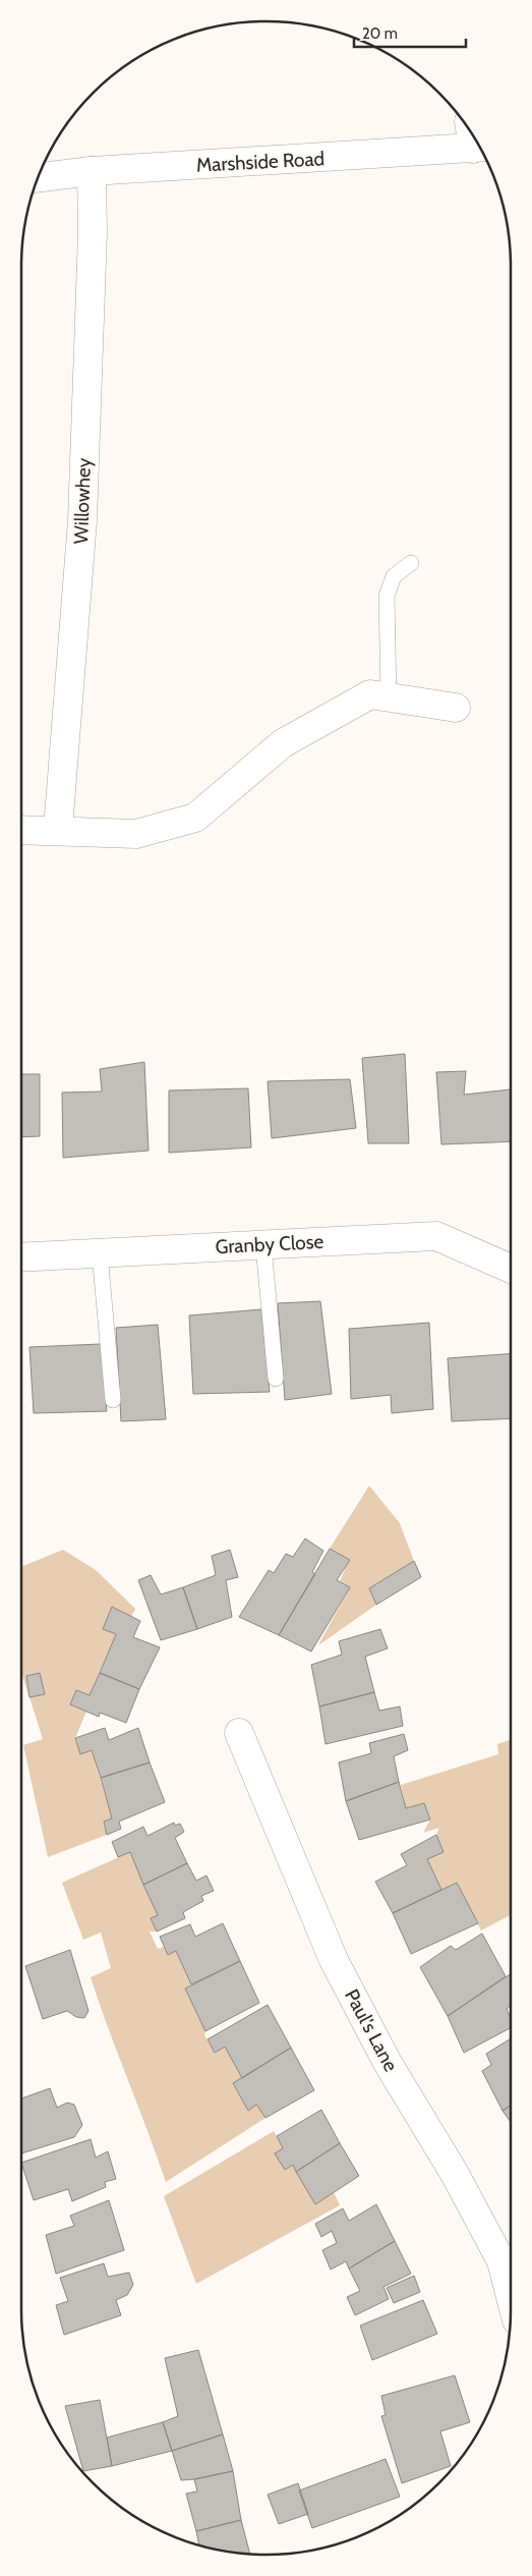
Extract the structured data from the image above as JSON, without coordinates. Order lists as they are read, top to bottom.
{
  "streets": {
    "street": [
      "Marshside Road",
      "Willowhey",
      "Granby Close",
      "Paul's Lane"
    ]
  },
  "crossings": [
    ["Marshside Road", "Willowhey"]
  ],
  "scale_bar": "20 m"
}
